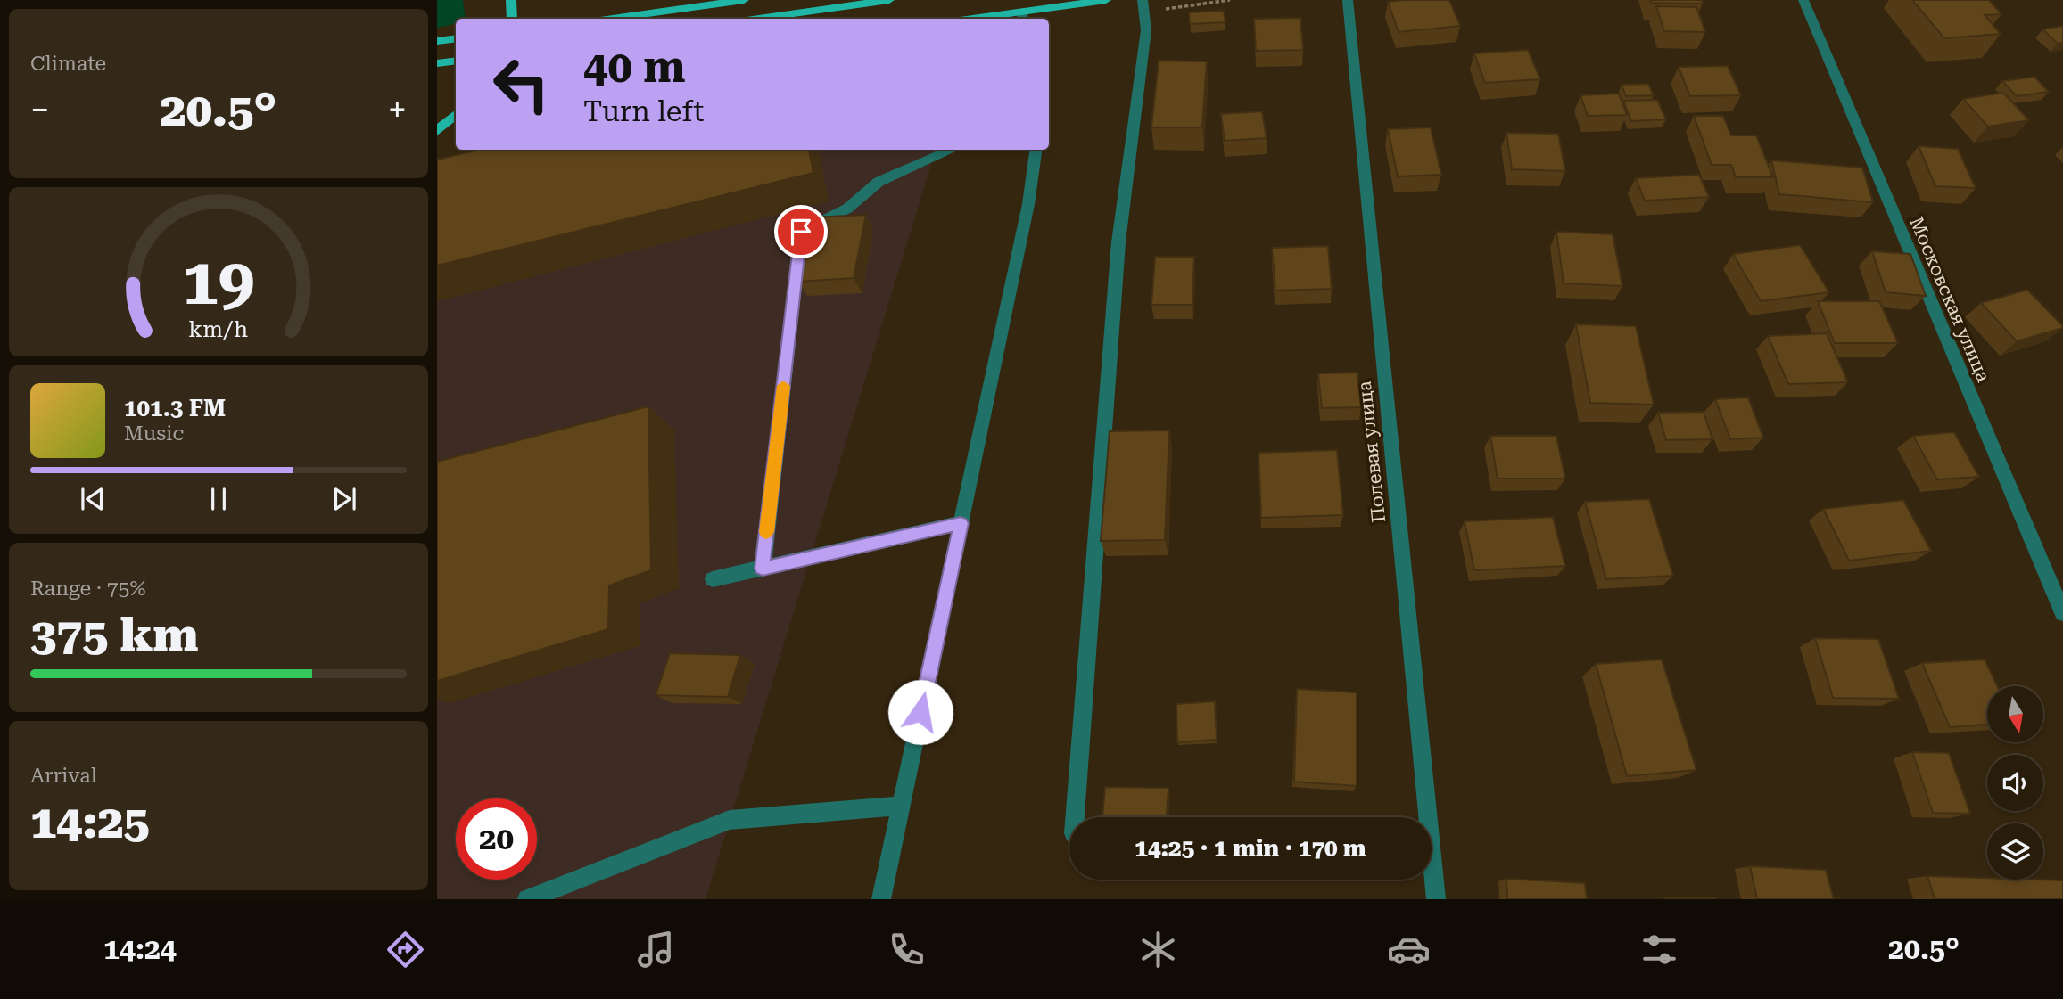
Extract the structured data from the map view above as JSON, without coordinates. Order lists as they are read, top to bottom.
{
  "streets": {
    "street": ["Московская улица", "Полевая улица"]
  },
  "north": "bottom",
  "page": {
    "tile": [
      "Climate",
      ["Range · 75%", "375 km"],
      ["Arrival", "14:25"]
    ],
    "turn": ["40 m", "Turn left"],
    "heat": ["−", "20.5°", "+"],
    "song": ["101.3 FM", "Music"],
    "limit": "20",
    "trip": "14:25 · 1 min · 170 m",
    "tabs": ["14:24", "20.5°"],
    "gauge": ["19", "km/h"]
  }
}
